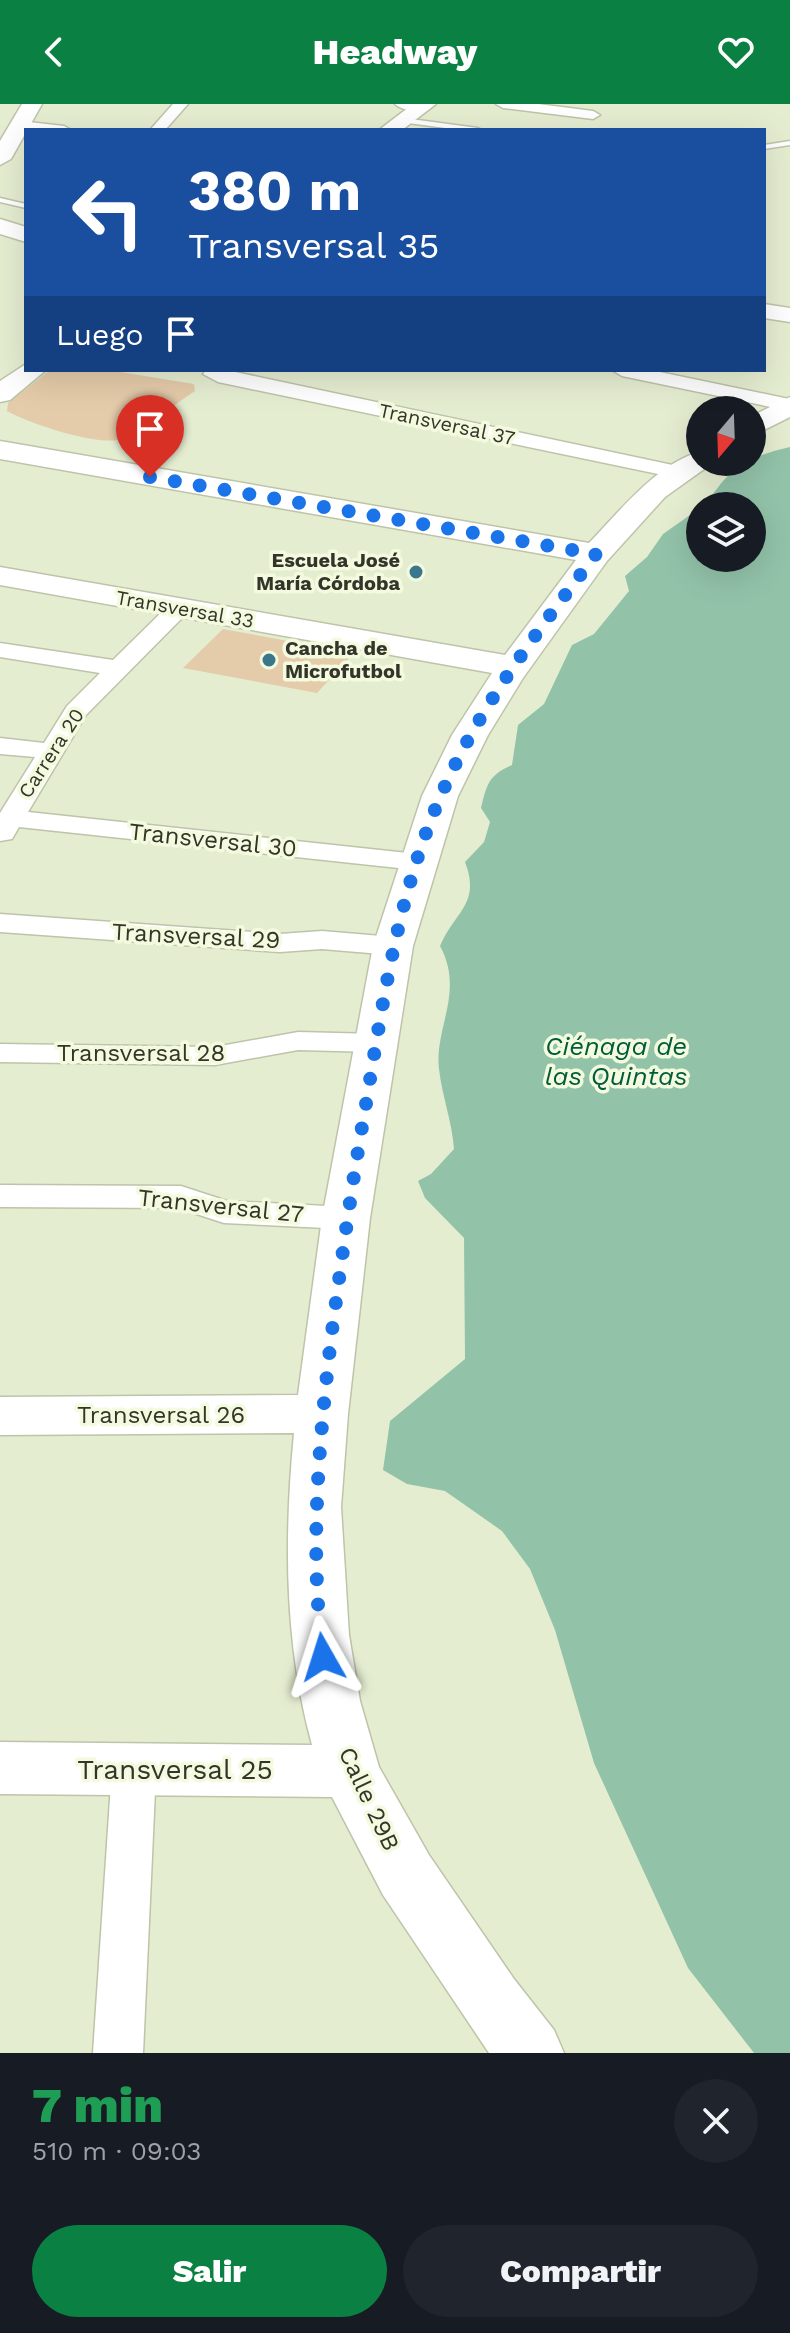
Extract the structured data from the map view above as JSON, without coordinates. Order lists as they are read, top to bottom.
{
  "streets": {
    "main road": [
      "Transversal 33",
      "Transversal 26",
      "Transversal 25",
      "Calle 29B"
    ],
    "street": [
      "Transversal 37",
      "Carrera 20",
      "Transversal 30",
      "Transversal 29",
      "Transversal 28",
      "Transversal 27"
    ]
  },
  "crossings": [
    ["Transversal 33", "Carrera 20"],
    ["Transversal 33", "Calle 29B"],
    ["Carrera 20", "Transversal 30"],
    ["Transversal 30", "Calle 29B"],
    ["Transversal 29", "Calle 29B"],
    ["Transversal 28", "Calle 29B"],
    ["Transversal 27", "Calle 29B"],
    ["Transversal 26", "Calle 29B"],
    ["Transversal 25", "Calle 29B"]
  ],
  "water": ["Ciénaga de las Quintas"],
  "places": ["Escuela José María Córdoba", "Cancha de Microfutbol"],
  "north": "bottom",
  "page": {
    "header": "Headway",
    "turn": ["380 m", "Transversal 35"],
    "then": "Luego",
    "heading": ["7 min", "510 m · 09:03"],
    "buttons": ["Salir", "Compartir"]
  }
}
